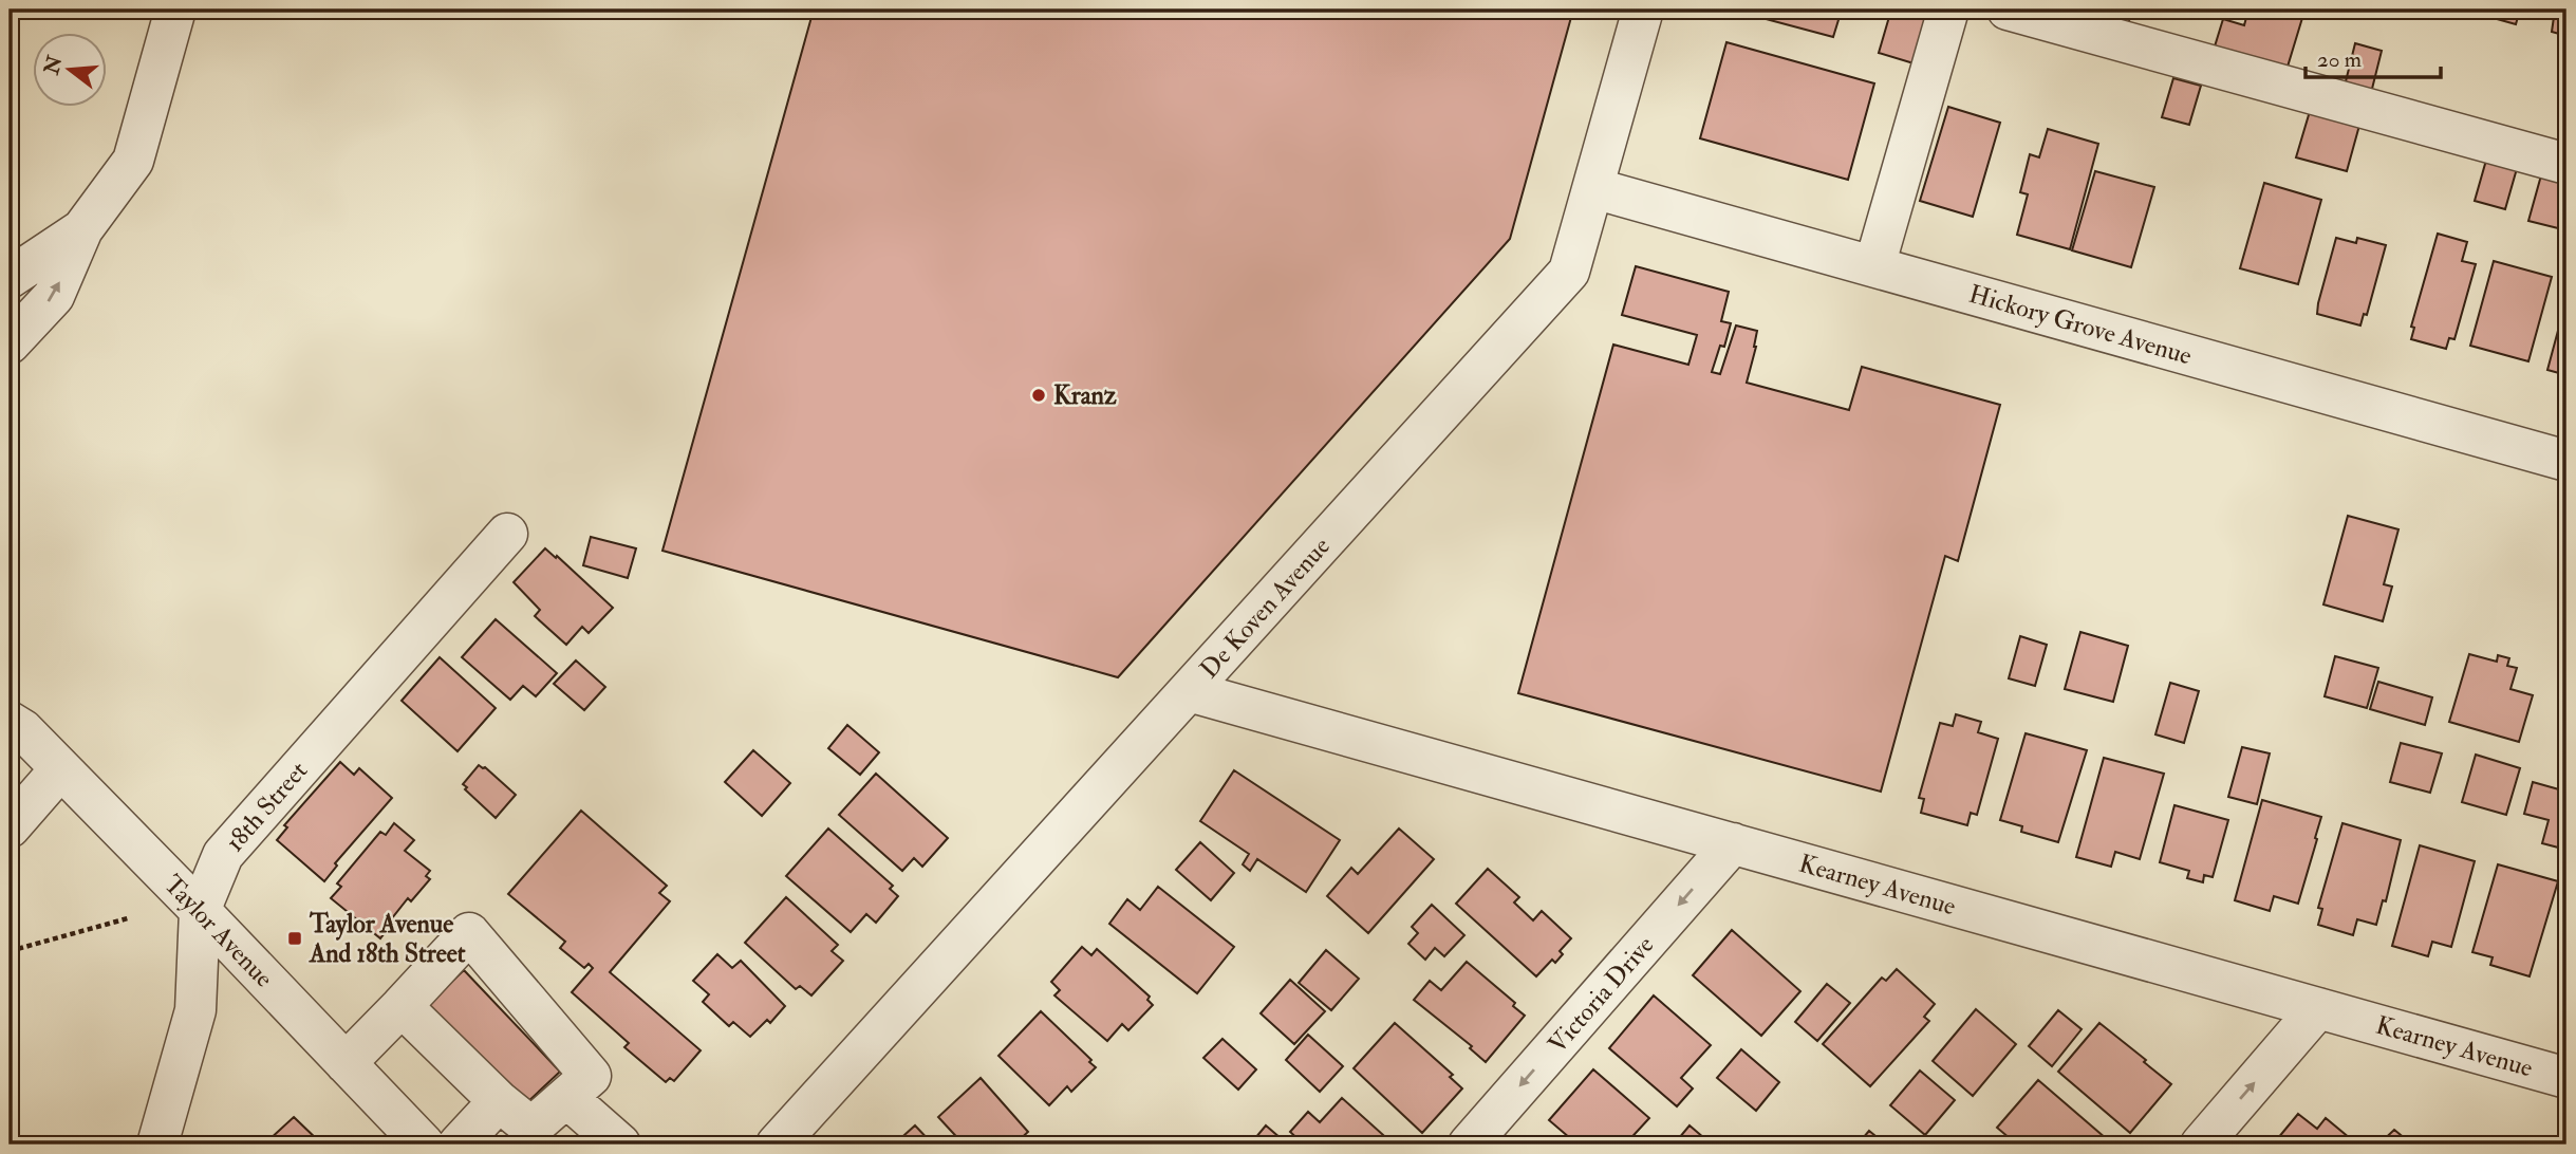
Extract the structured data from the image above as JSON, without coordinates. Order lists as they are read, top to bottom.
{
  "streets": {
    "street": [
      "Hickory Grove Avenue",
      "De Koven Avenue",
      "18th Street",
      "Kearney Avenue",
      "Taylor Avenue",
      "Victoria Drive"
    ]
  },
  "crossings": [
    ["Hickory Grove Avenue", "De Koven Avenue"],
    ["De Koven Avenue", "Kearney Avenue"],
    ["18th Street", "Taylor Avenue"],
    ["Kearney Avenue", "Victoria Drive"]
  ],
  "one_way": ["Victoria Drive"],
  "places": {
    "other": ["Kranz"],
    "transit": ["Taylor Avenue And 18th Street"]
  },
  "scale_bar": "20 m",
  "north": "left"
}
